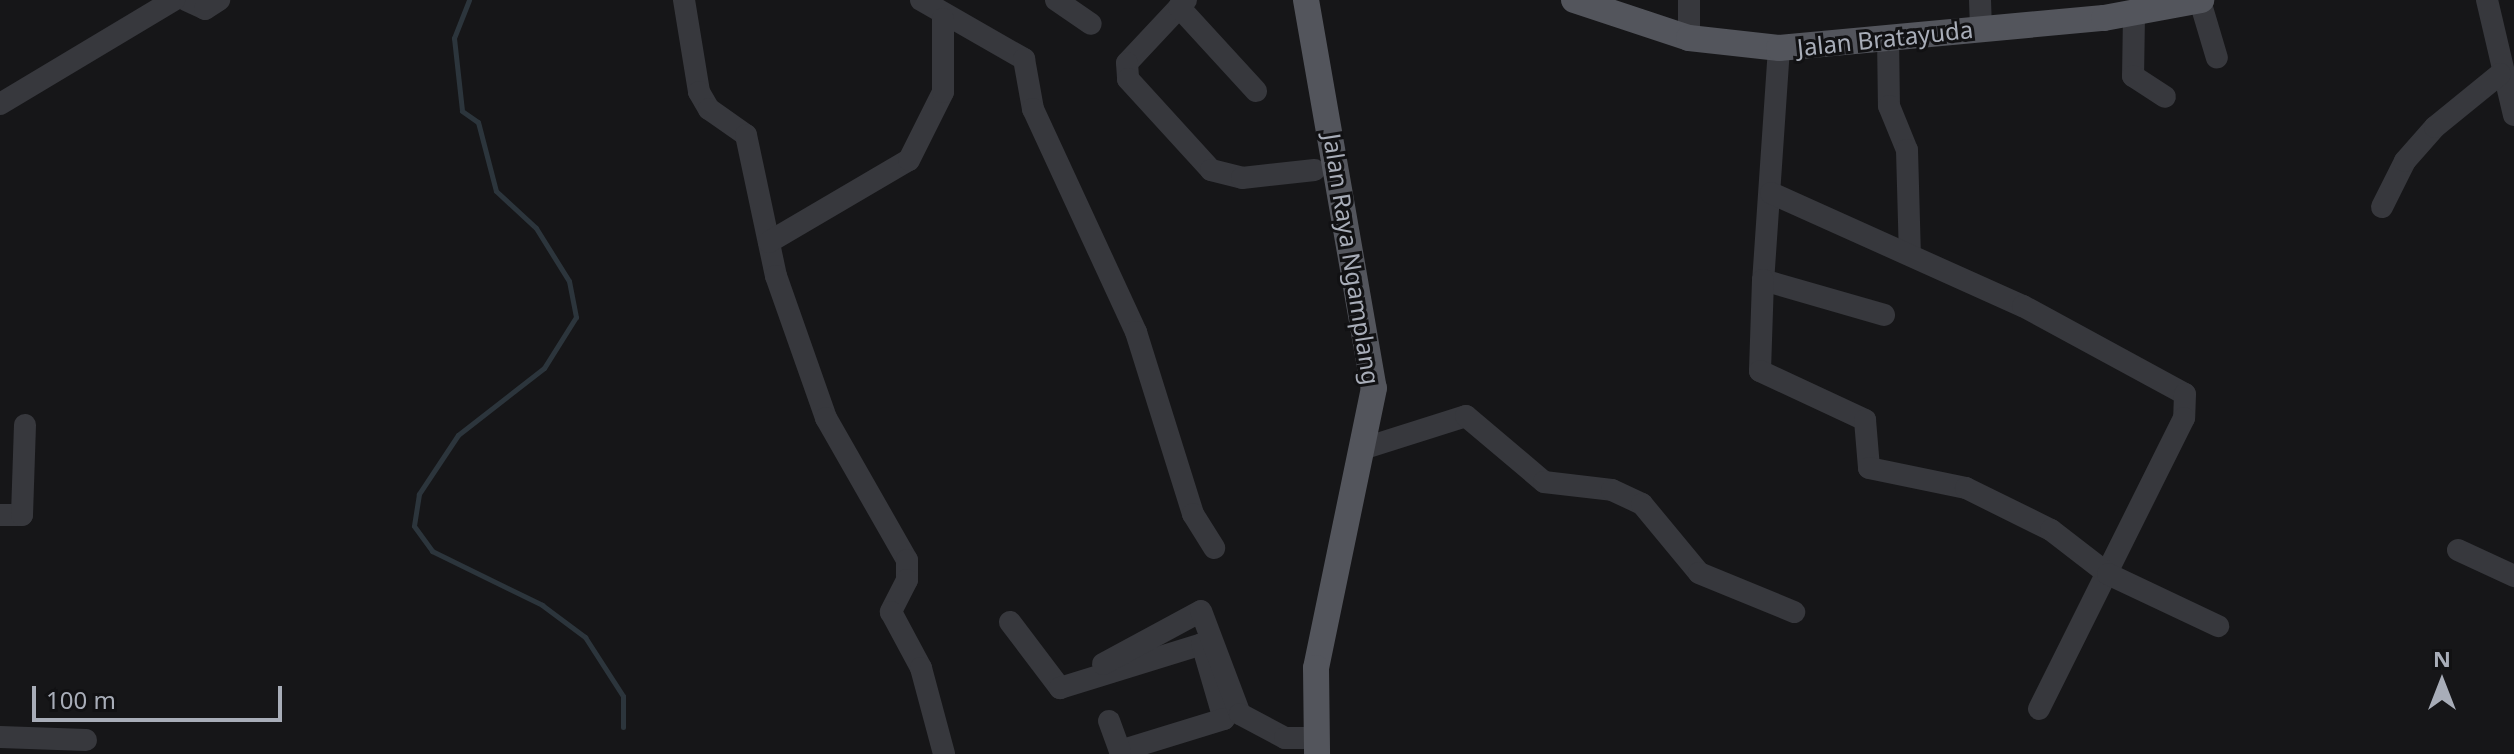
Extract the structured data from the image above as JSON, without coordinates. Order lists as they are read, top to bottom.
{
  "streets": {
    "main road": ["Jalan Bratayuda", "Jalan Raya Ngamplang"]
  },
  "scale_bar": "100 m",
  "north": "top"
}
